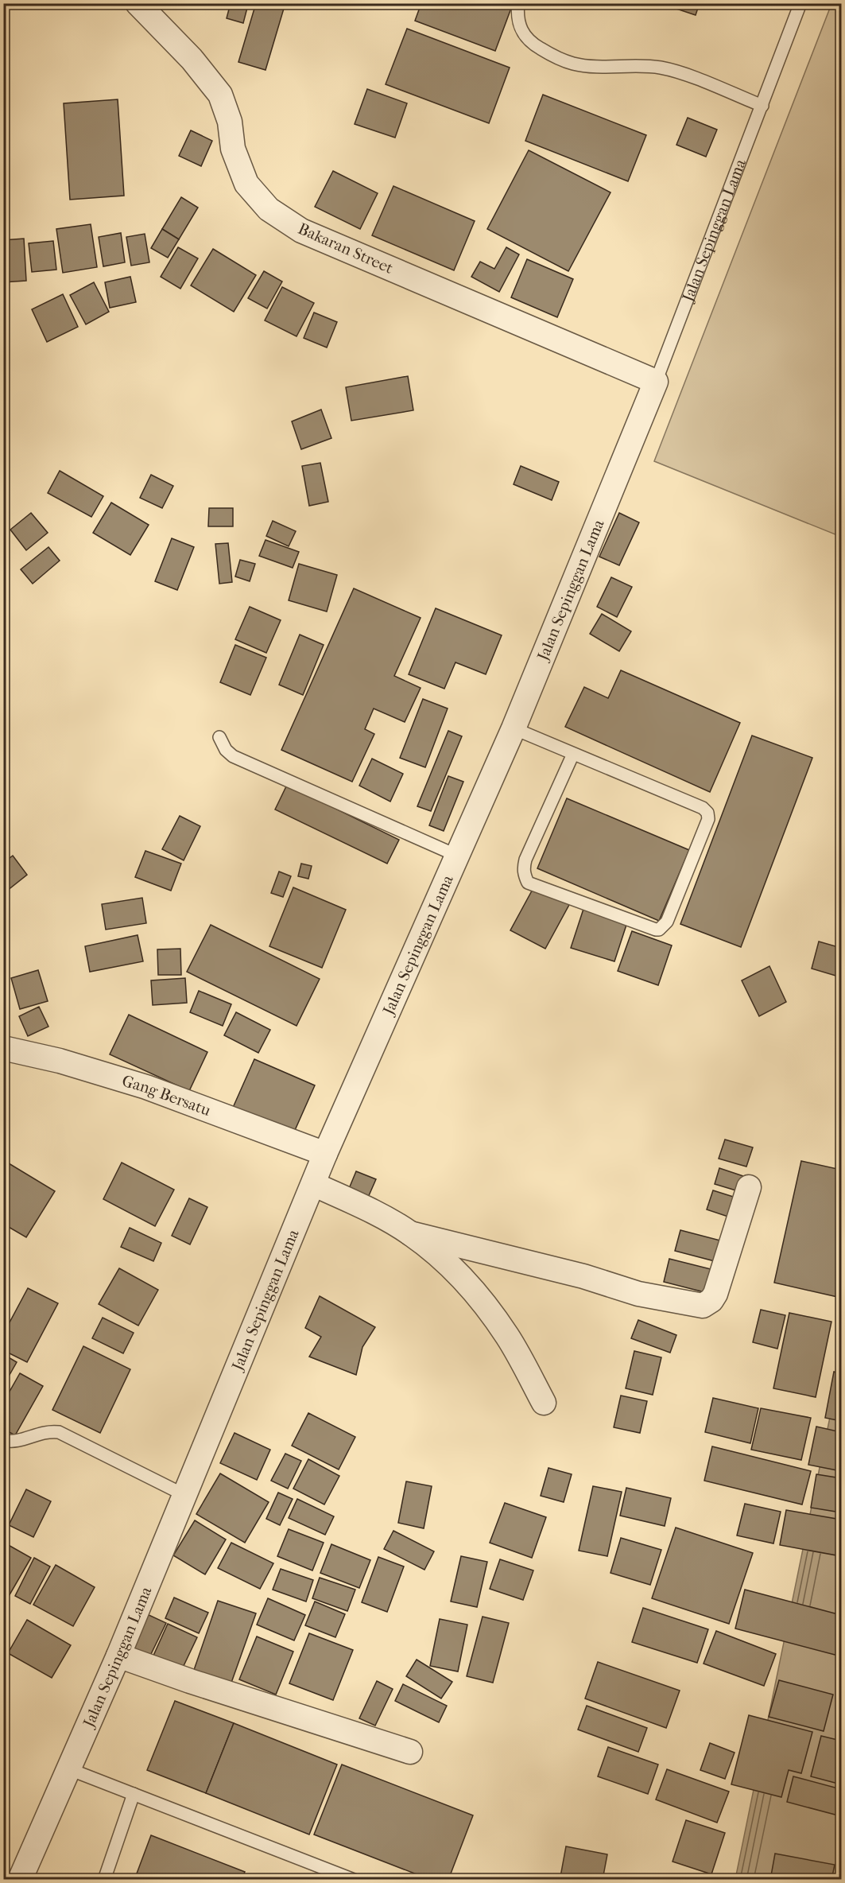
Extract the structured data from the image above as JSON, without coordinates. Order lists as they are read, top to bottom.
{
  "streets": {
    "street": ["Jalan Sepinggan Lama", "Bakaran Street", "Gang Bersatu"]
  },
  "crossings": [
    ["Jalan Sepinggan Lama", "Bakaran Street"],
    ["Jalan Sepinggan Lama", "Gang Bersatu"]
  ]
}
